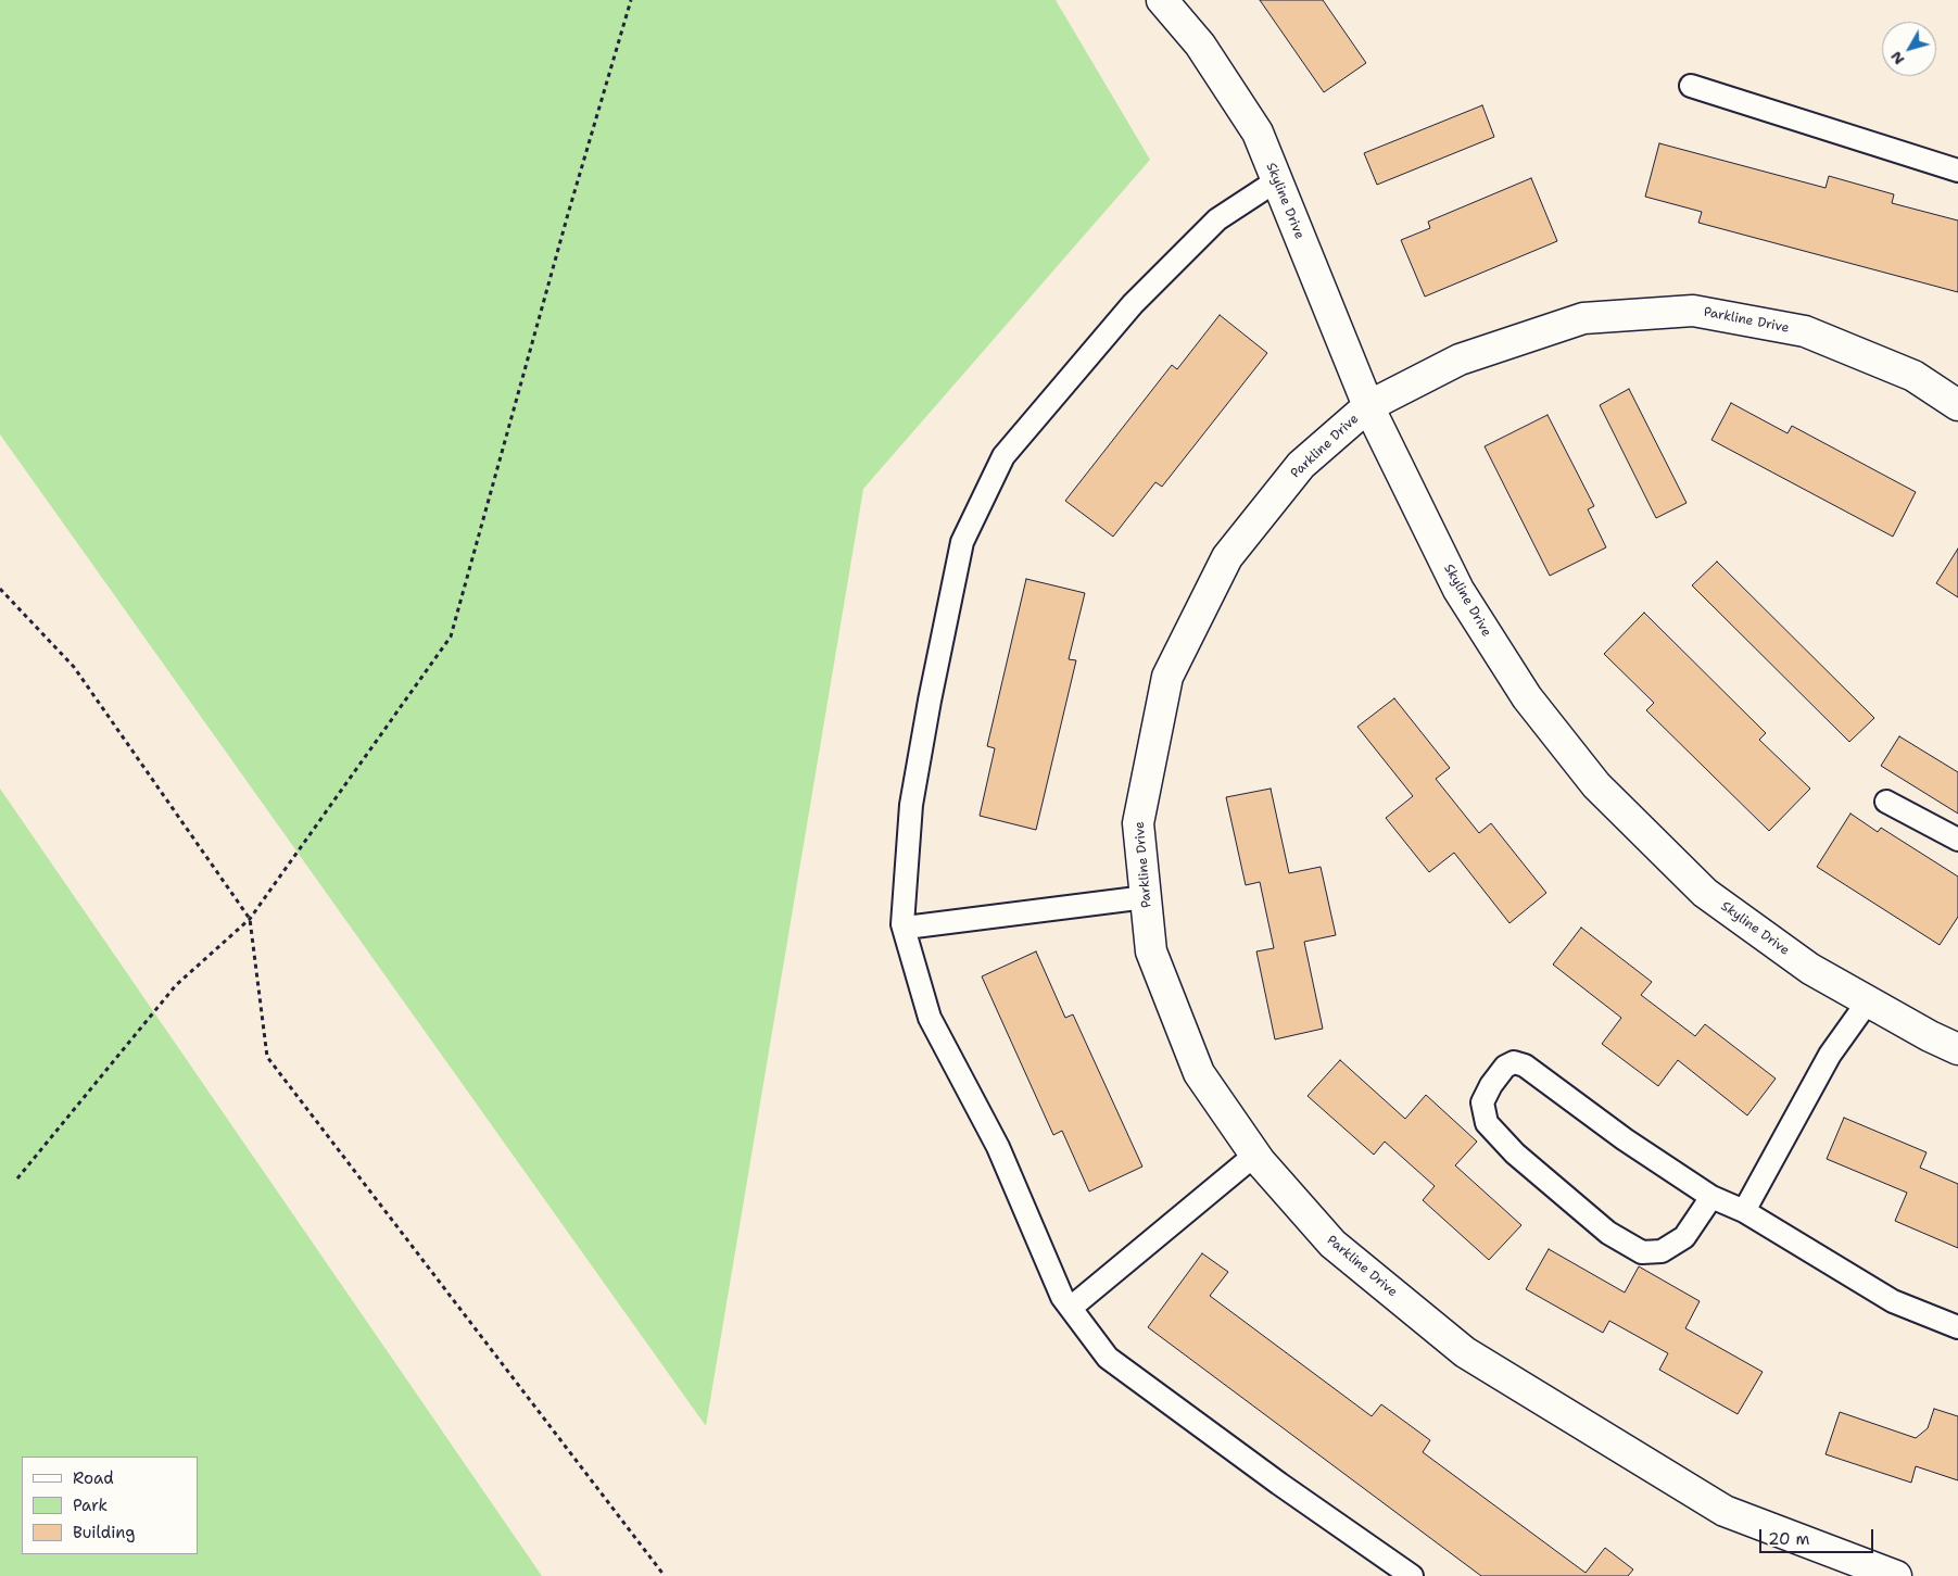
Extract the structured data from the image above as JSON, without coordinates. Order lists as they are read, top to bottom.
{
  "streets": {
    "street": ["Skyline Drive", "Parkline Drive"]
  },
  "crossings": [
    ["Skyline Drive", "Parkline Drive"]
  ],
  "legend": ["Road", "Park", "Building"],
  "scale_bar": "20 m",
  "north": "bottom left"
}
